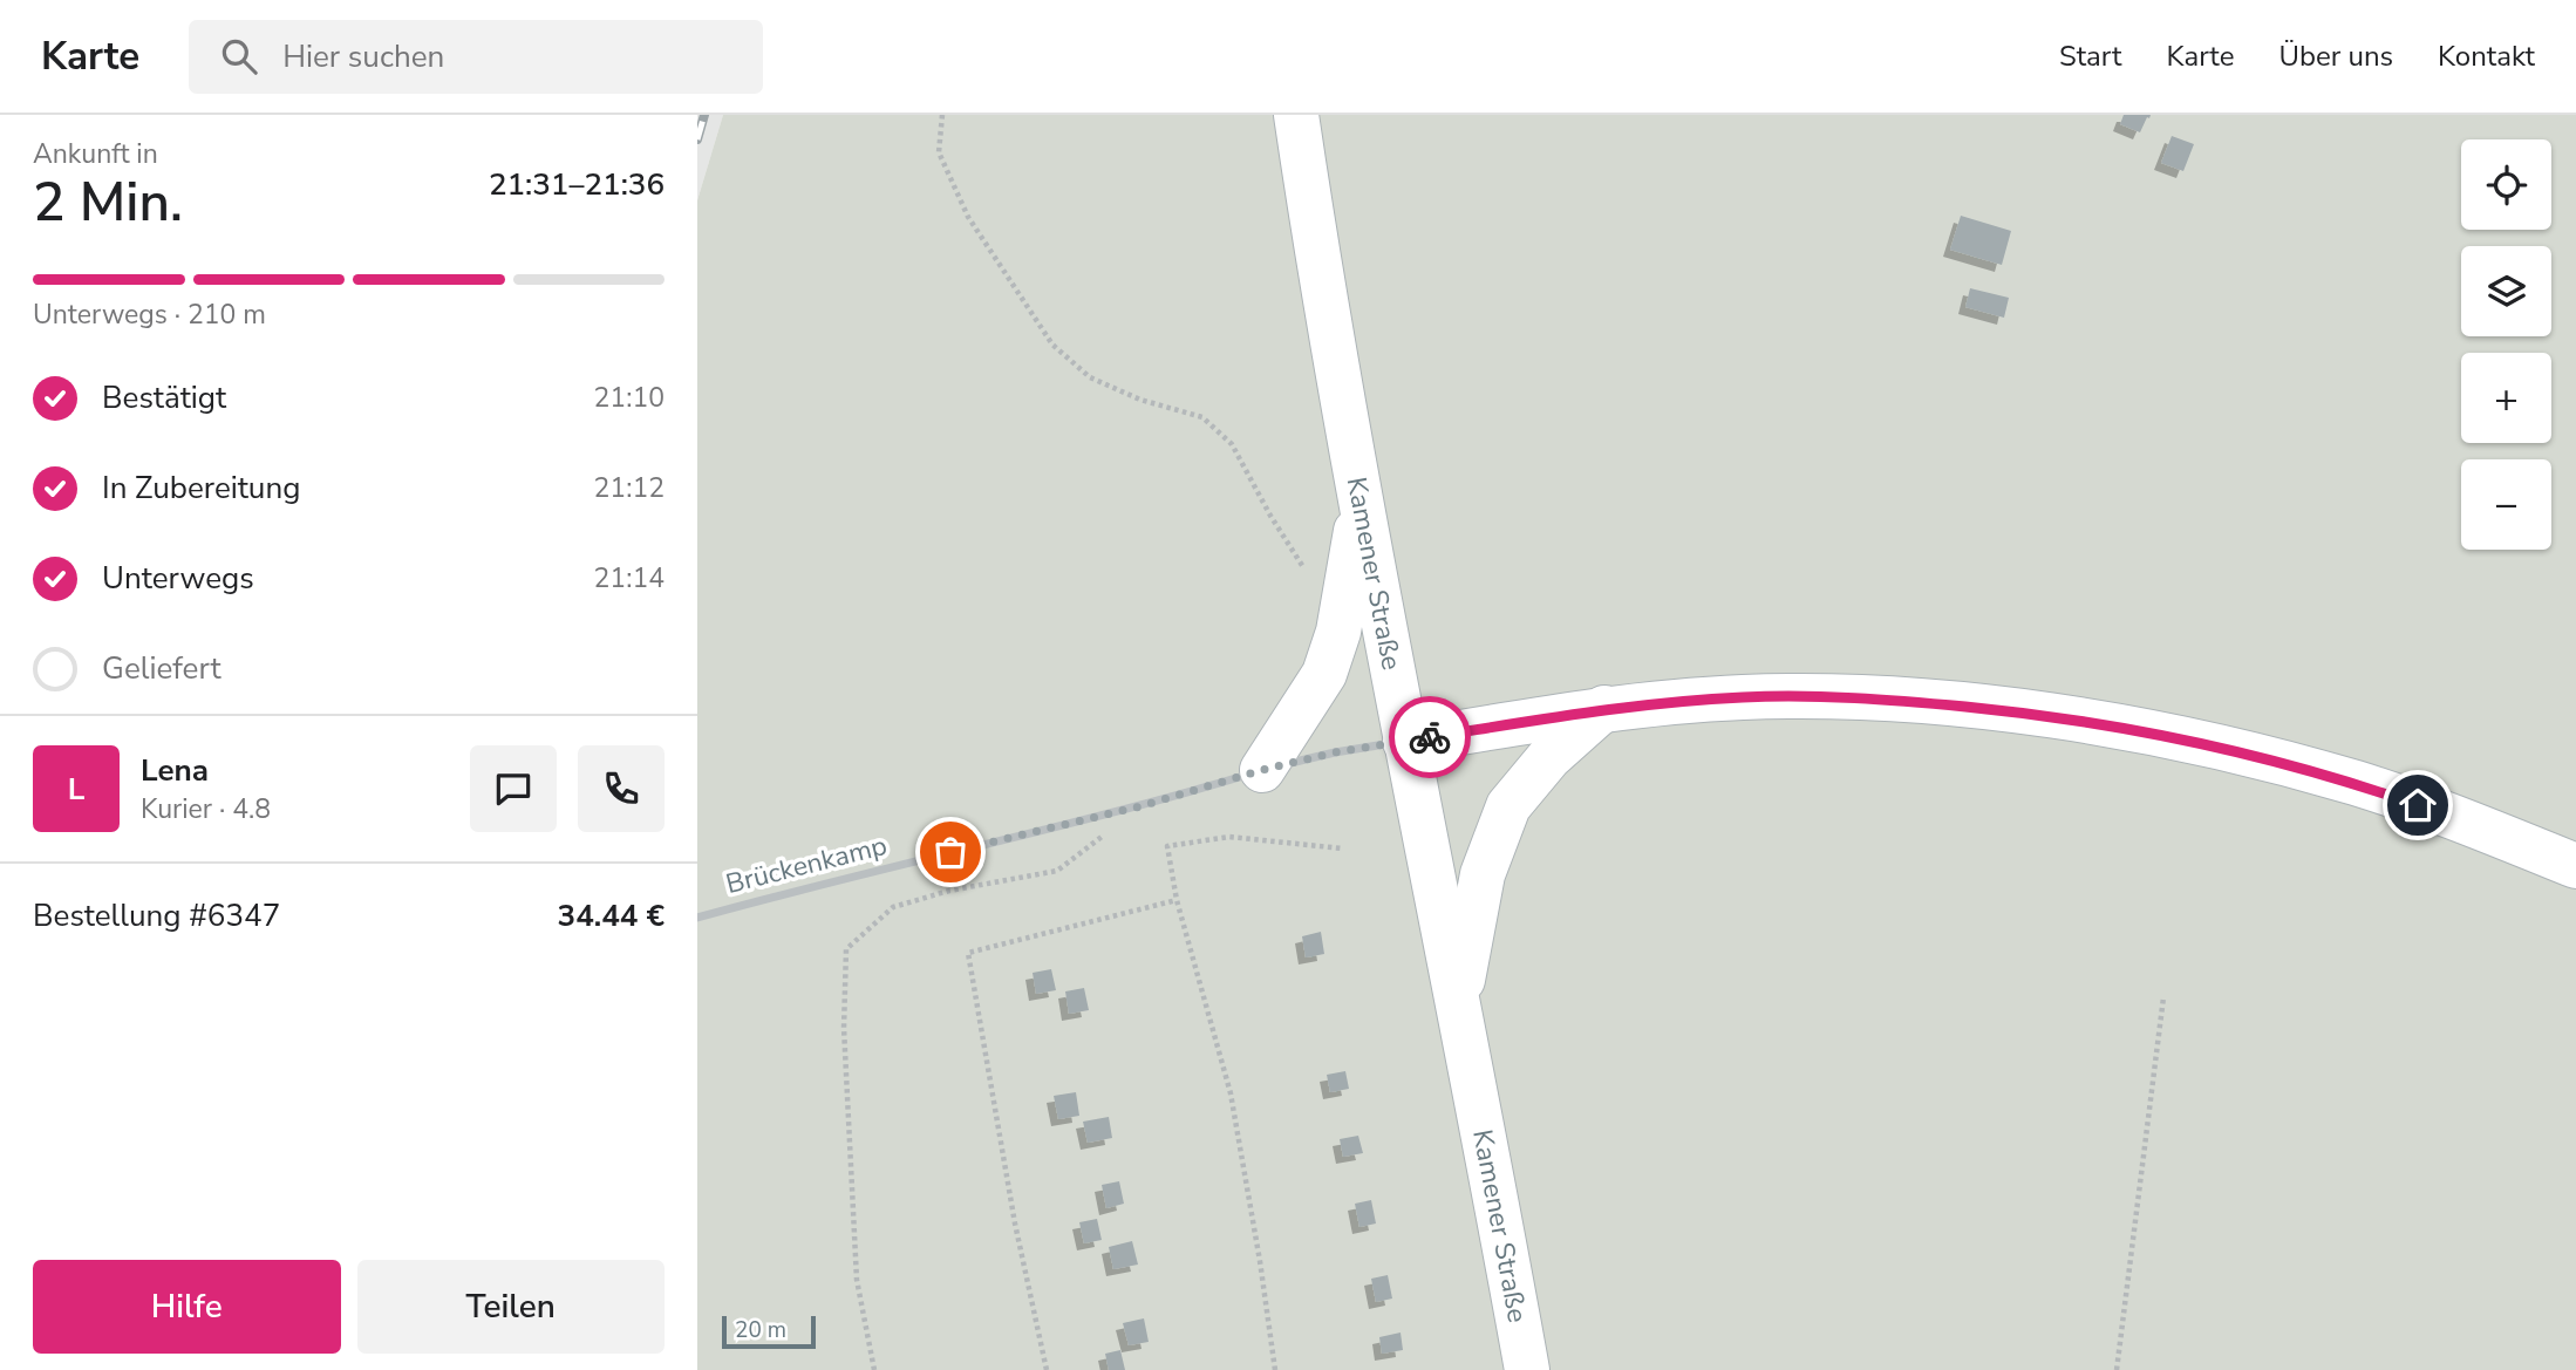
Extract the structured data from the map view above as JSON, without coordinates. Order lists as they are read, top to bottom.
{
  "streets": {
    "main road": ["Kamener Straße"],
    "street": ["Brückenkamp"]
  },
  "crossings": [
    ["Kamener Straße", "Brückenkamp"]
  ],
  "scale_bar": "20 m",
  "page": {
    "header": "Karte",
    "search": "Hier suchen",
    "nav": [
      "Start",
      "Karte",
      "Über uns",
      "Kontakt"
    ],
    "heading": ["2 Min.", "Ankunft in", "21:31–21:36"],
    "panel": [
      "Lena",
      "Kurier · 4.8",
      "Bestellung #6347",
      "34.44 €"
    ],
    "map_buttons": ["+", "−"],
    "bar": "Unterwegs · 210 m",
    "list": [
      ["Bestätigt", "21:10"],
      ["In Zubereitung", "21:12"],
      ["Unterwegs", "21:14"],
      "Geliefert"
    ],
    "round": "L",
    "buttons": ["Hilfe", "Teilen"],
    "scale": "20 m"
  }
}
